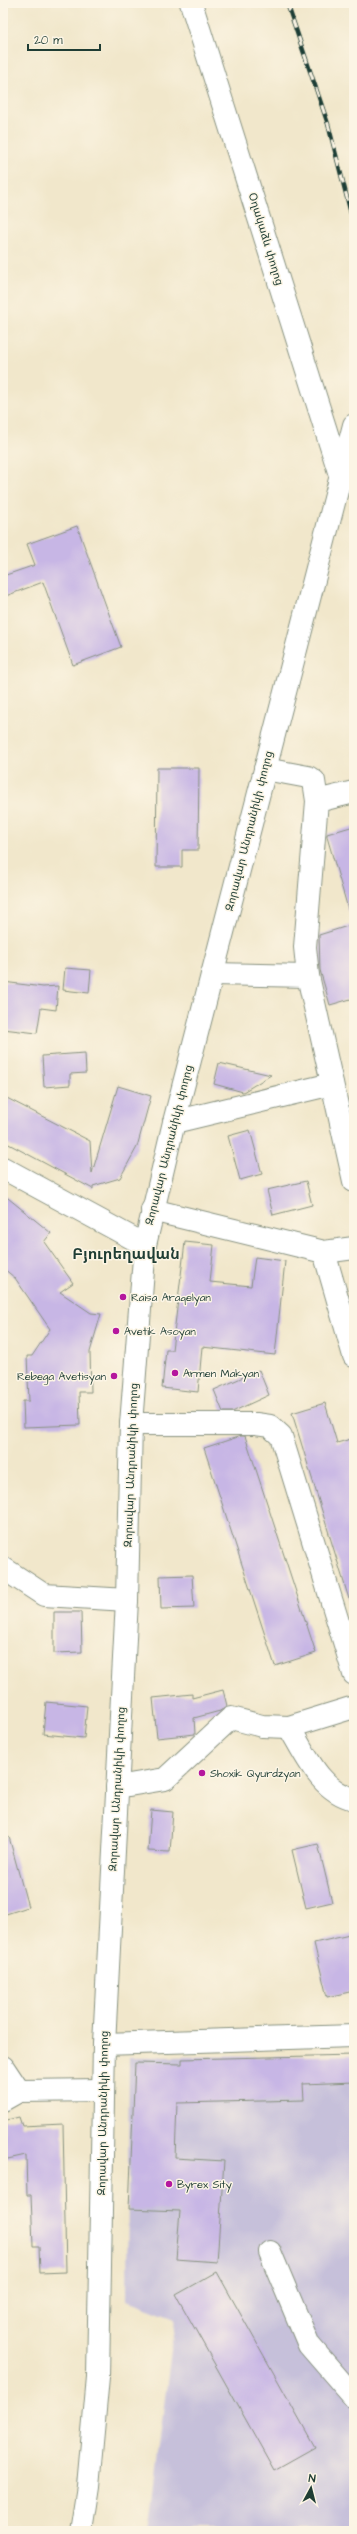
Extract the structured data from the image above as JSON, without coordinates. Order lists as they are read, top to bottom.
{
  "streets": {
    "street": ["Օղակաձև փողոց", "Զորավար Անդրանիկի փողոց"]
  },
  "crossings": [
    ["Օղակաձև փողոց", "Զորավար Անդրանիկի փողոց"]
  ],
  "districts": ["Բյուրեղավան"],
  "places": [
    "Raisa Araqelyan",
    "Avetik Asoyan",
    "Armen Makyan",
    "Rebega Avetisyan",
    "Shoxik Qyurdzyan",
    "Byrex Sity"
  ],
  "scale_bar": "20 m",
  "north": "top"
}
